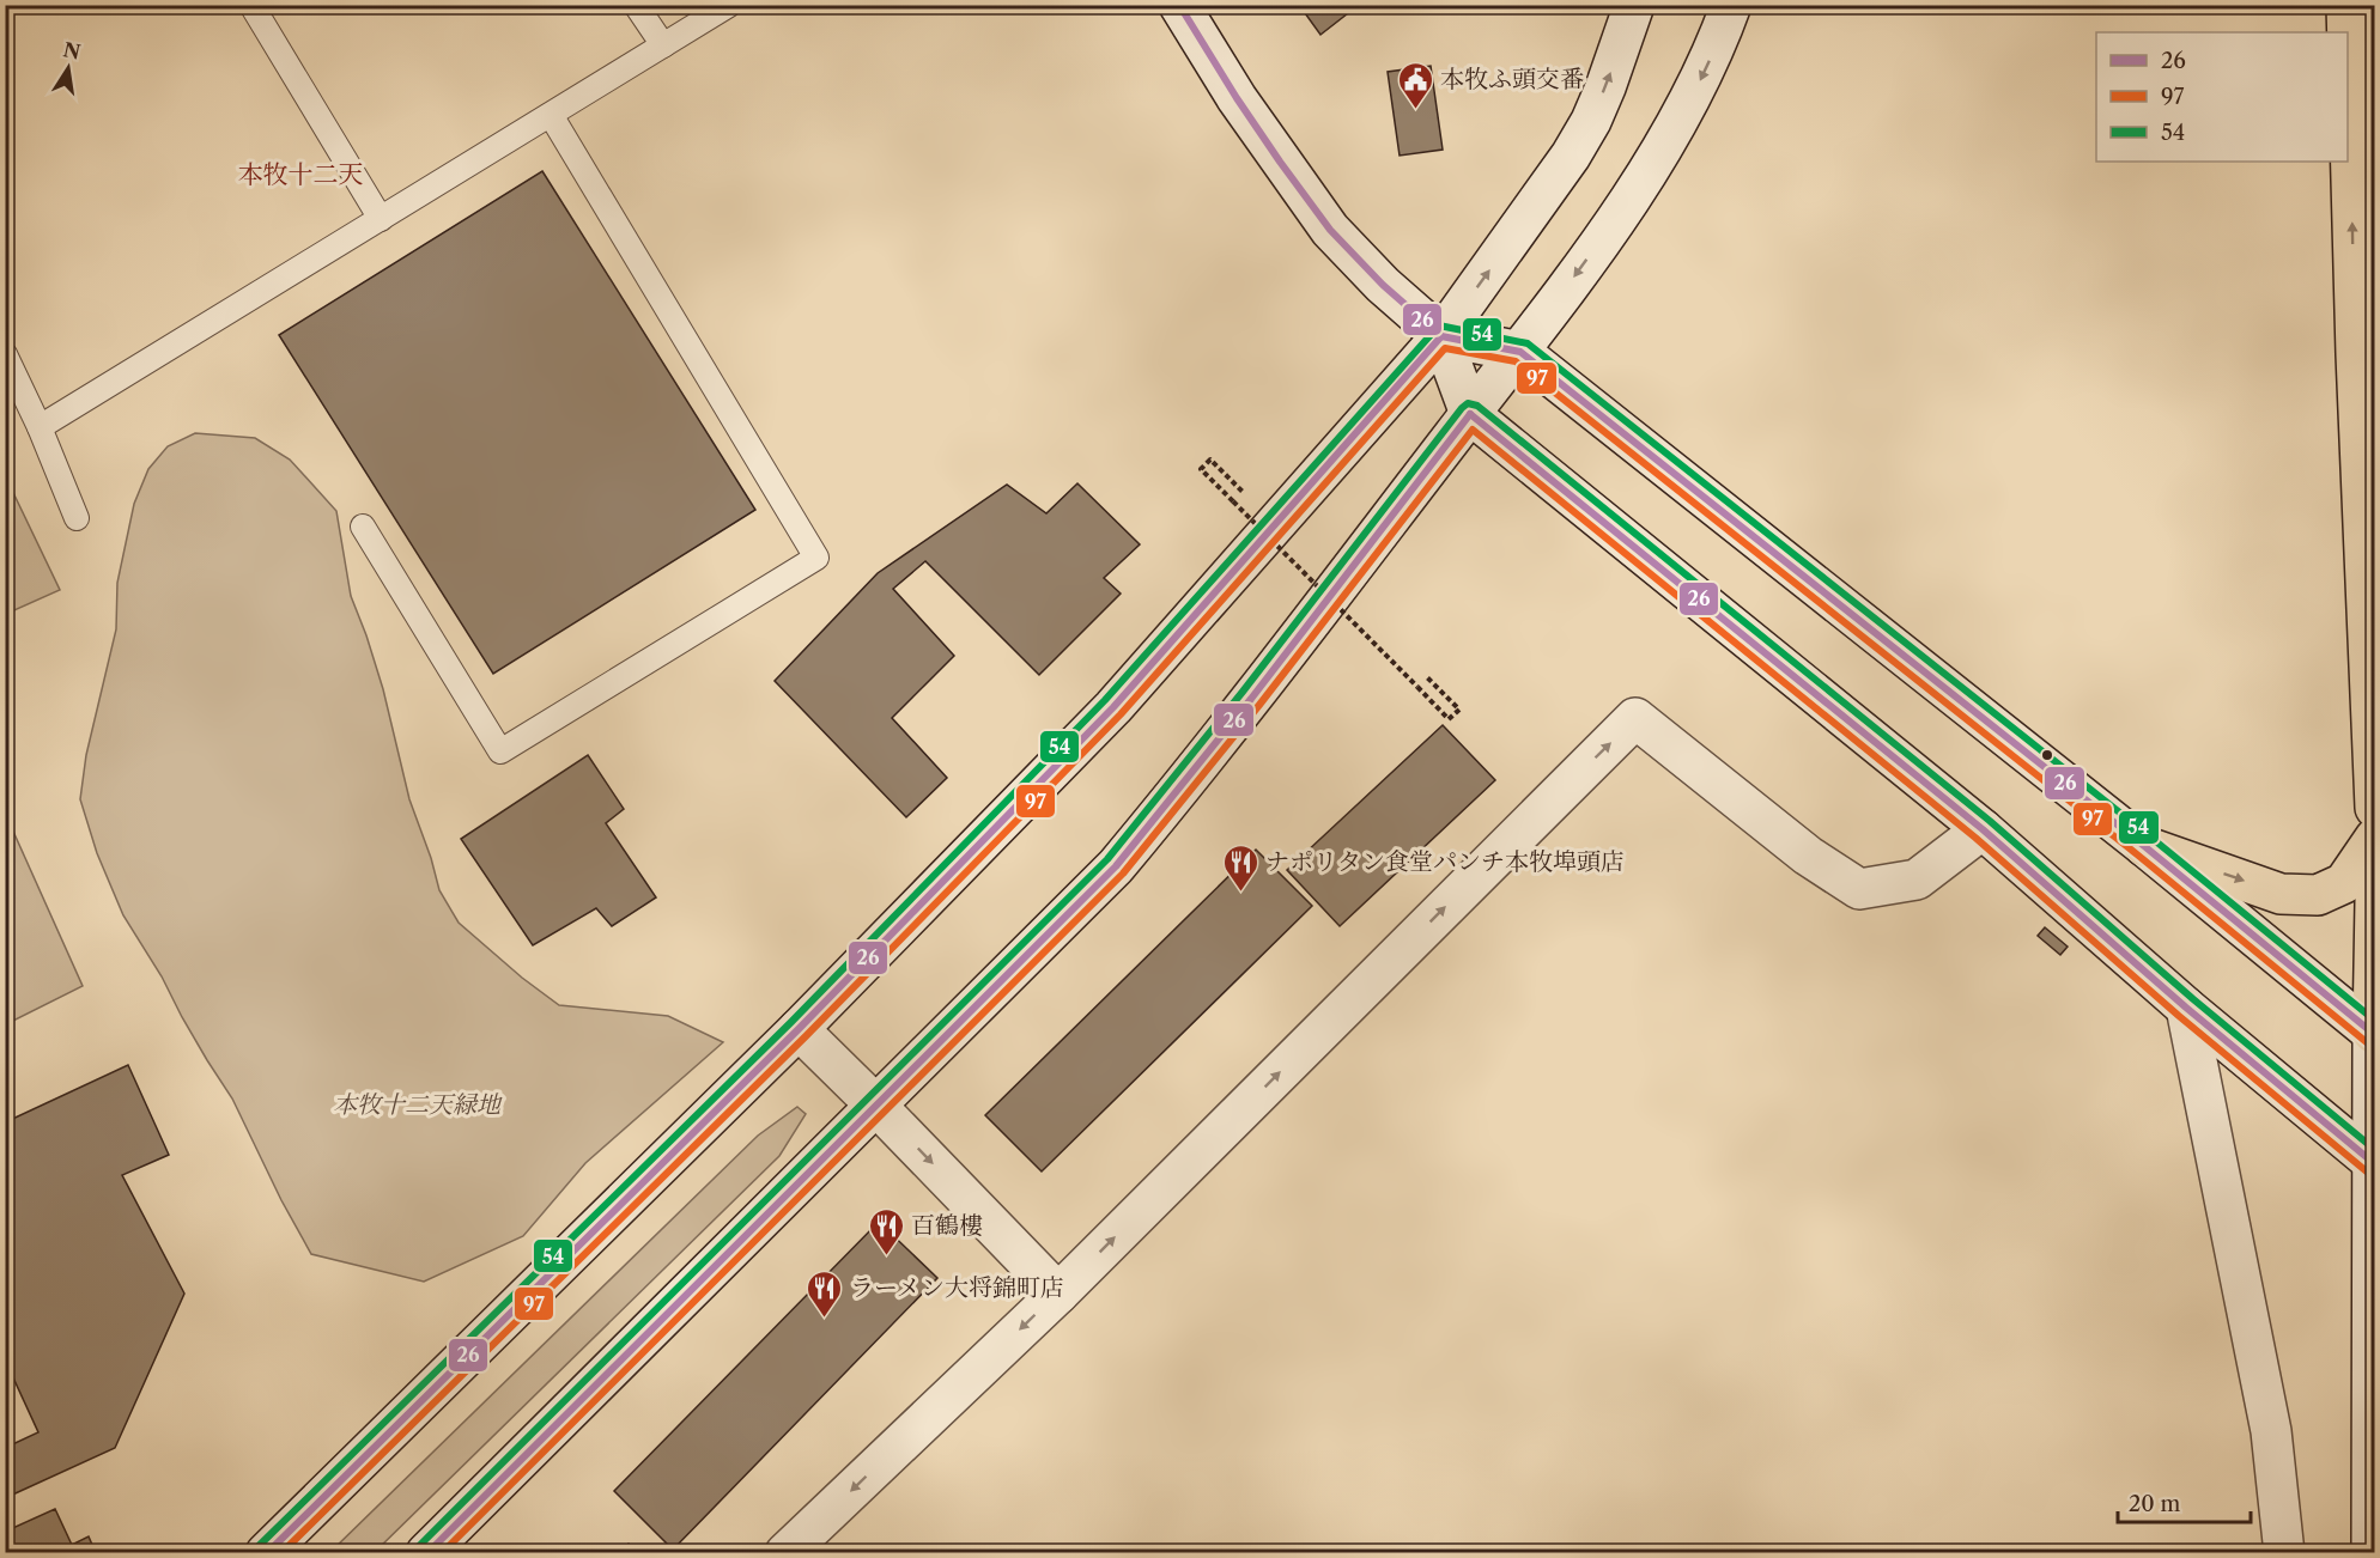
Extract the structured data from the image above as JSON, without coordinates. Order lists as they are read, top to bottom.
{
  "districts": ["本牧十二天"],
  "parks": ["本牧十二天緑地"],
  "places": {
    "public building": ["本牧ふ頭交番"],
    "restaurant": ["ナポリタン食堂パンチ本牧埠頭店", "百鶴樓", "ラーメン大将錦町店"]
  },
  "lines": ["transit line 26", "transit line 54", "transit line 97"],
  "legend": ["26", "97", "54"],
  "scale_bar": "20 m",
  "north": "top"
}
